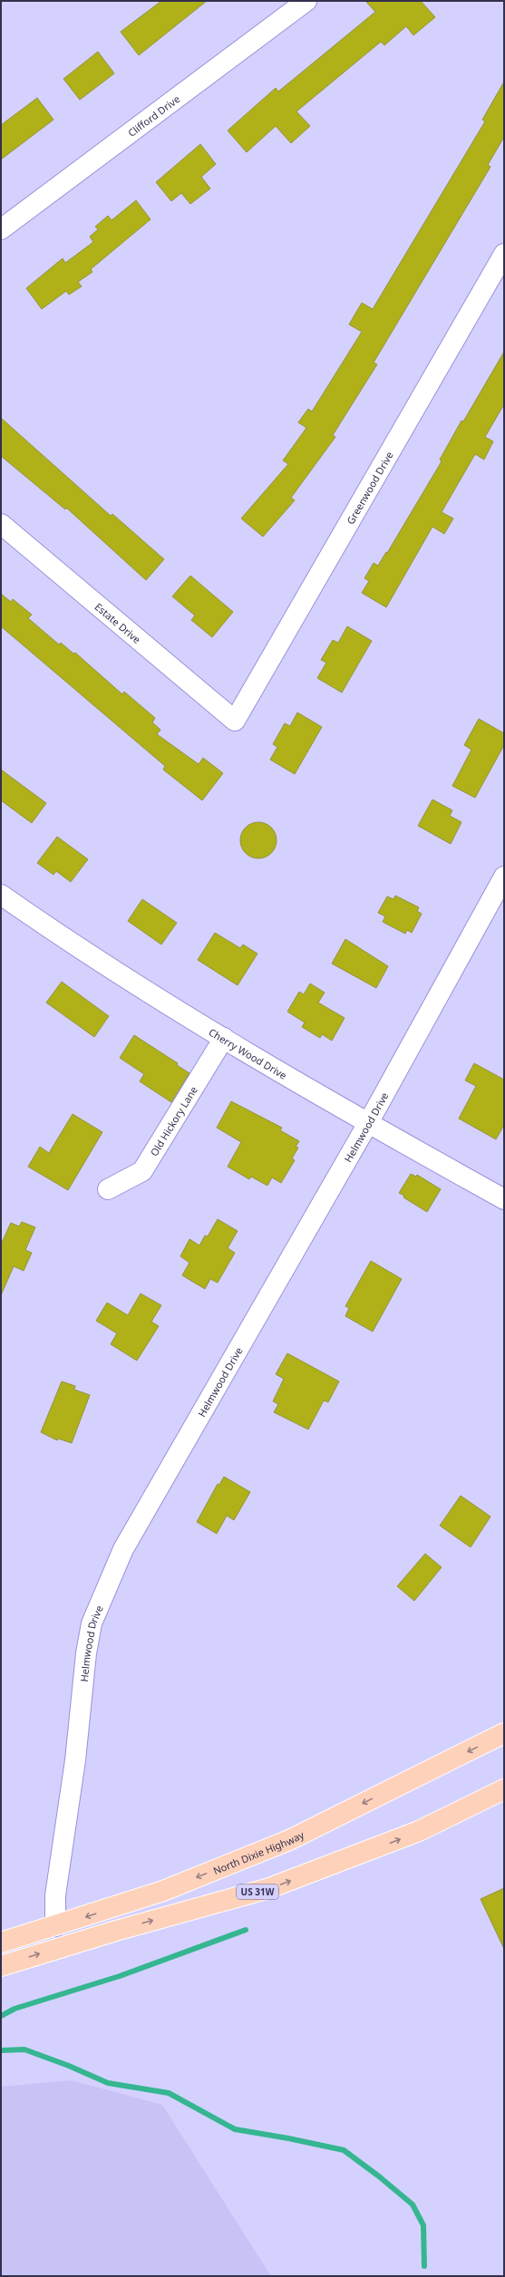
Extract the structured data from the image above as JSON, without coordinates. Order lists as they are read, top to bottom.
{
  "streets": {
    "main road": ["North Dixie Highway", "US 31W"],
    "street": [
      "Clifford Drive",
      "Greenwood Drive",
      "Estate Drive",
      "Cherry Wood Drive",
      "Old Hickory Lane",
      "Helmwood Drive"
    ]
  },
  "crossings": [
    ["Greenwood Drive", "Estate Drive"],
    ["Cherry Wood Drive", "Old Hickory Lane"],
    ["Cherry Wood Drive", "Helmwood Drive"],
    ["Helmwood Drive", "North Dixie Highway"]
  ]
}
